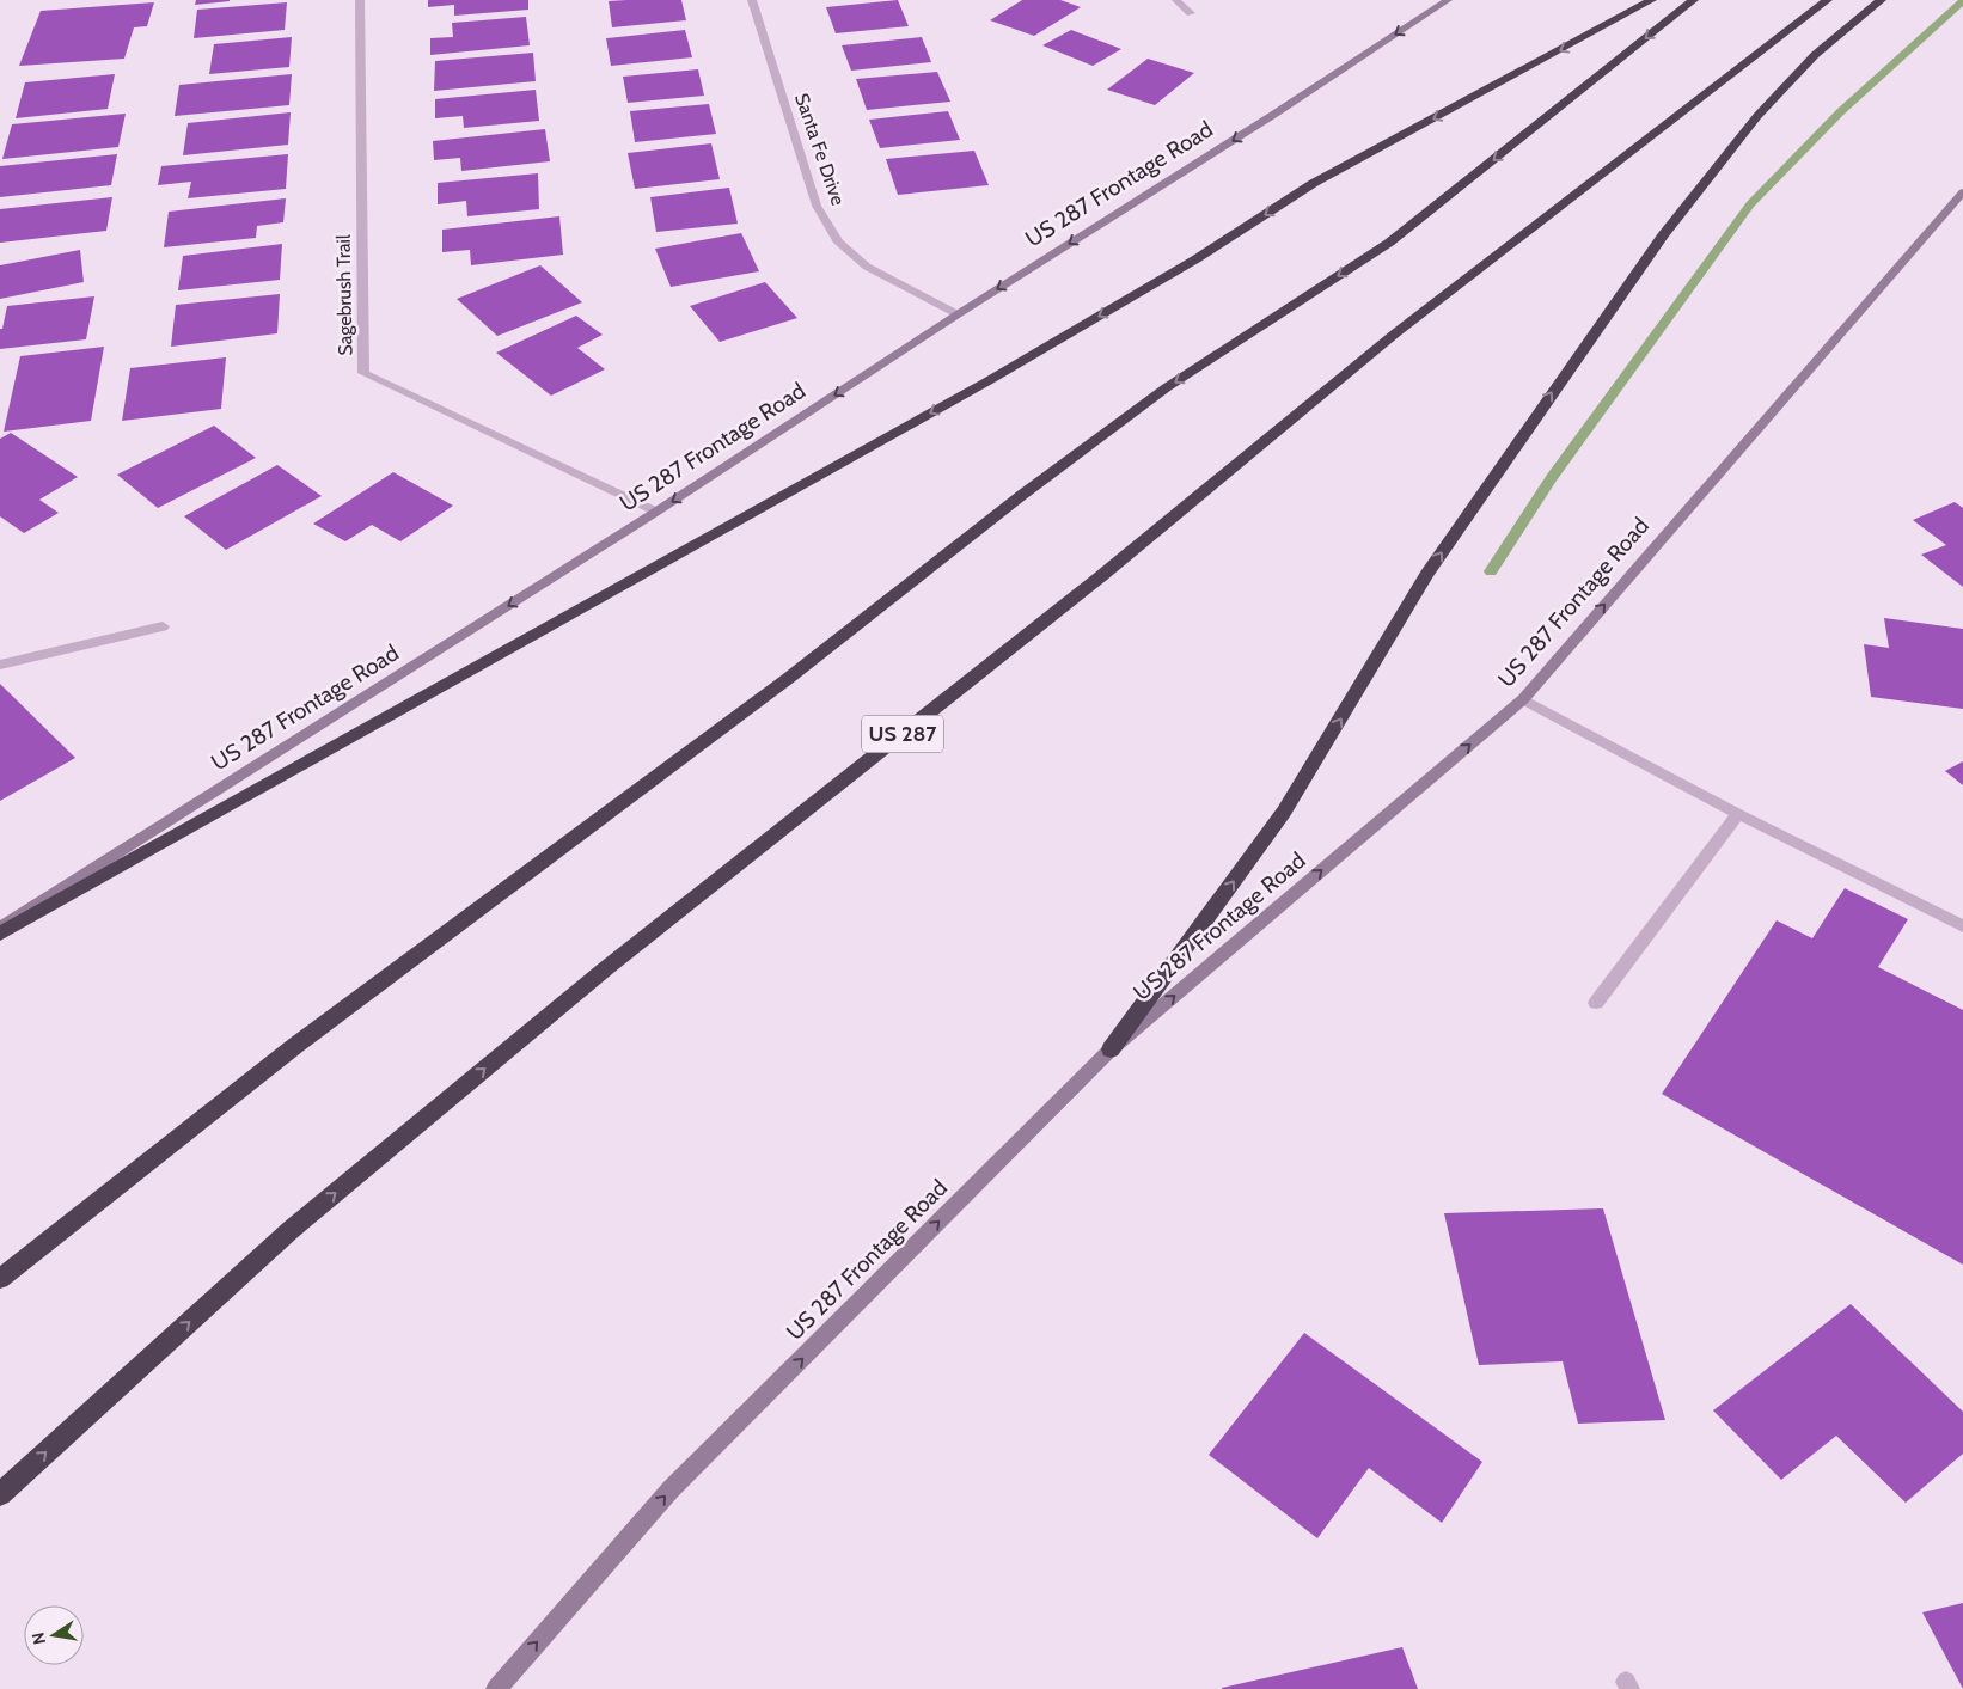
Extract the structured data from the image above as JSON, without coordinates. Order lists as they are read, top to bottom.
{
  "streets": {
    "highway": ["US 287"],
    "main road": ["US 287 Frontage Road"],
    "street": ["Santa Fe Drive", "Sagebrush Trail"]
  },
  "crossings": [
    ["Santa Fe Drive", "US 287 Frontage Road"],
    ["US 287 Frontage Road", "Sagebrush Trail"]
  ],
  "north": "left"
}
